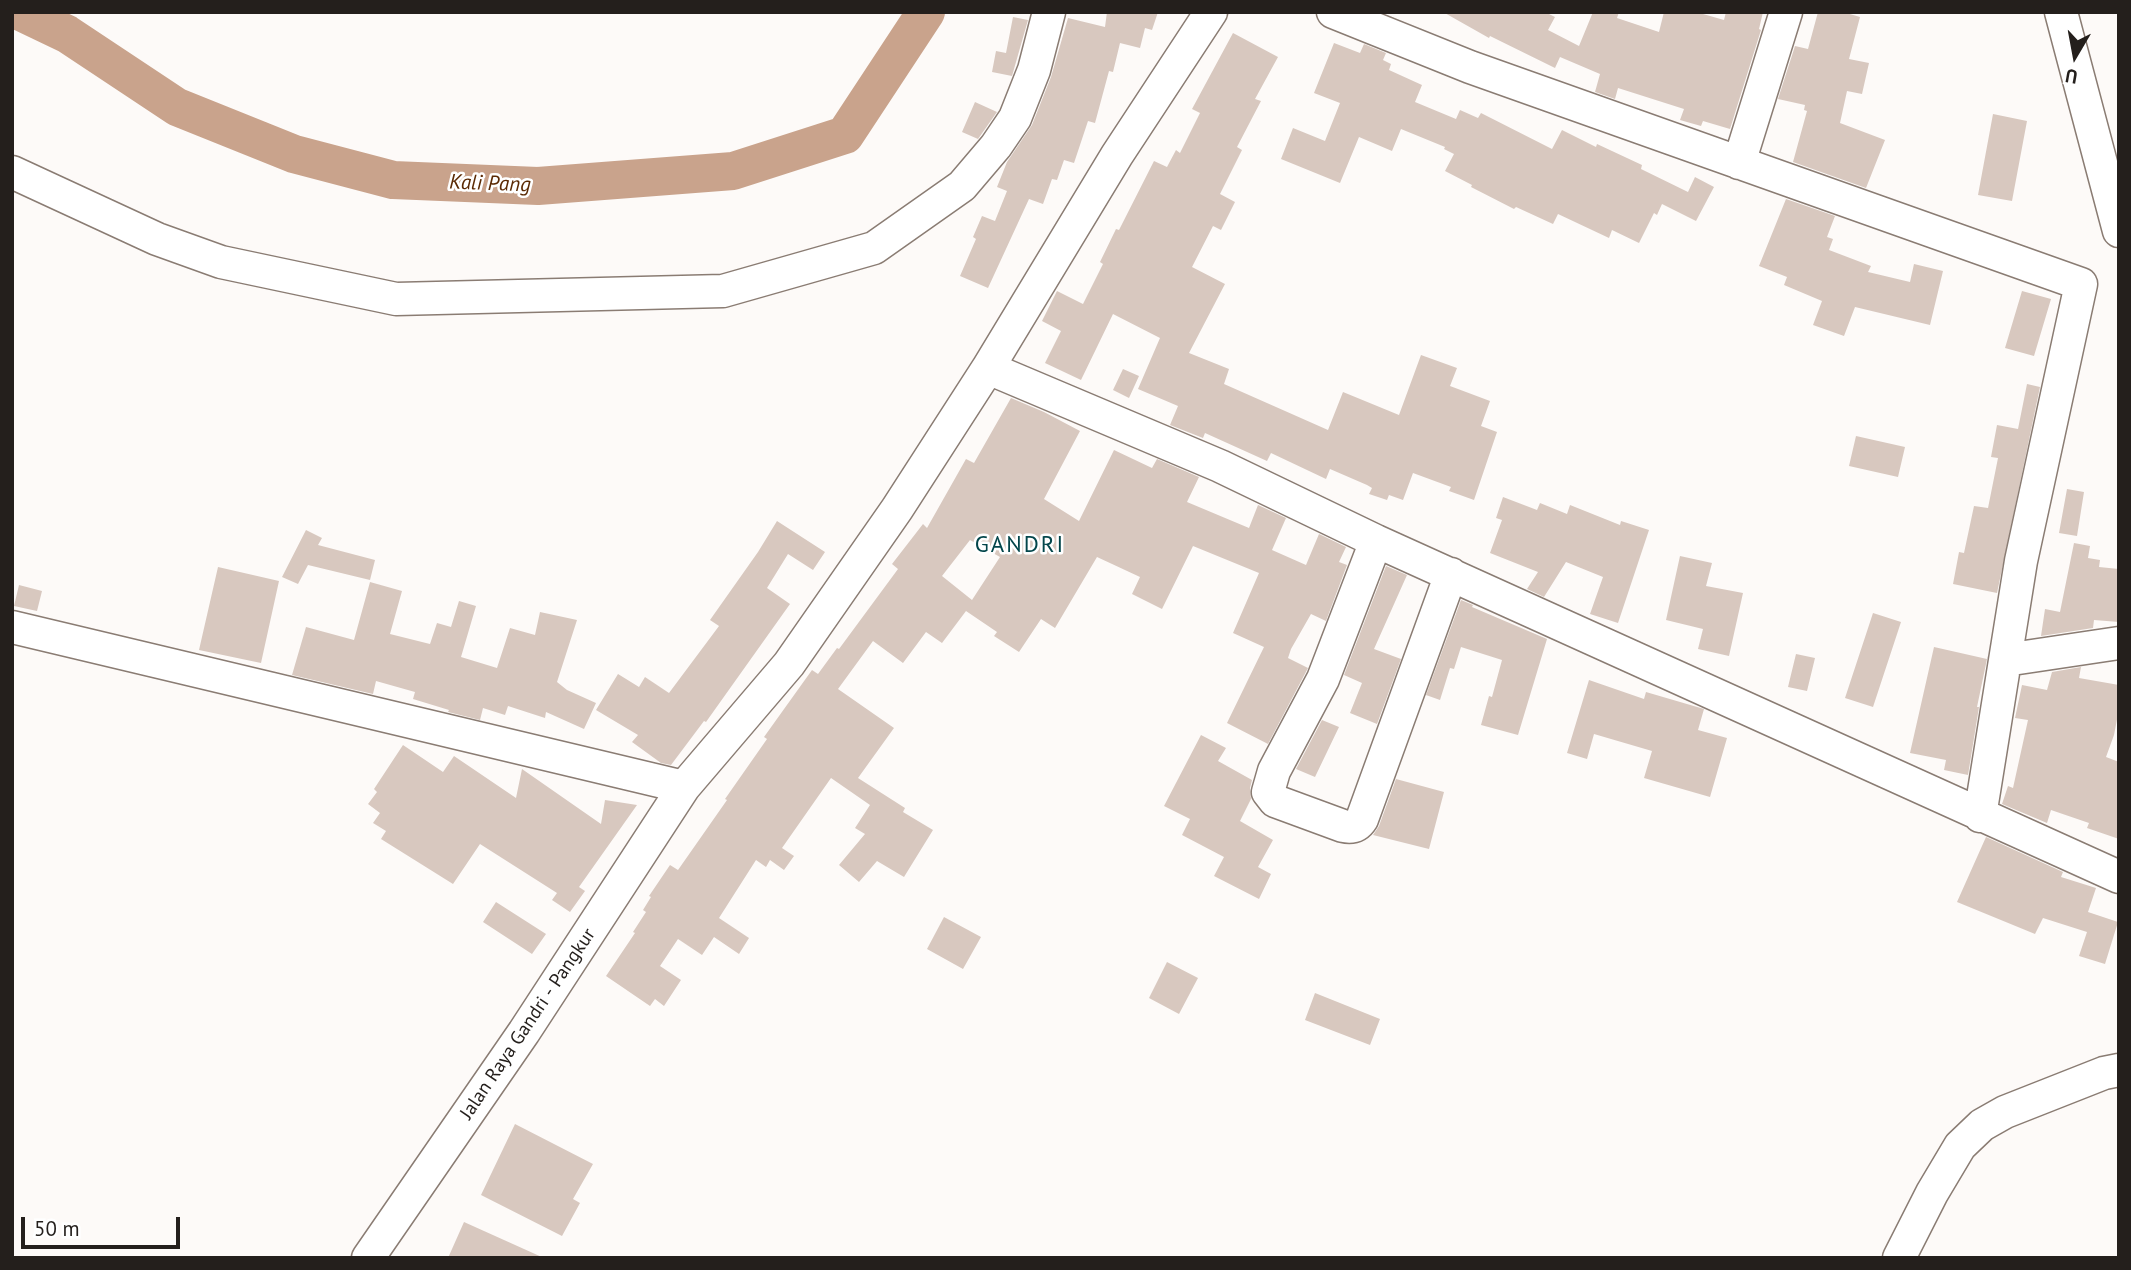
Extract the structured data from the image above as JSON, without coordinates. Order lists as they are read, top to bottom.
{
  "streets": {
    "street": ["Jalan Raya Gandri - Pangkur"]
  },
  "districts": ["GANDRI"],
  "water": ["Kali Pang"],
  "scale_bar": "50 m",
  "north": "bottom"
}
